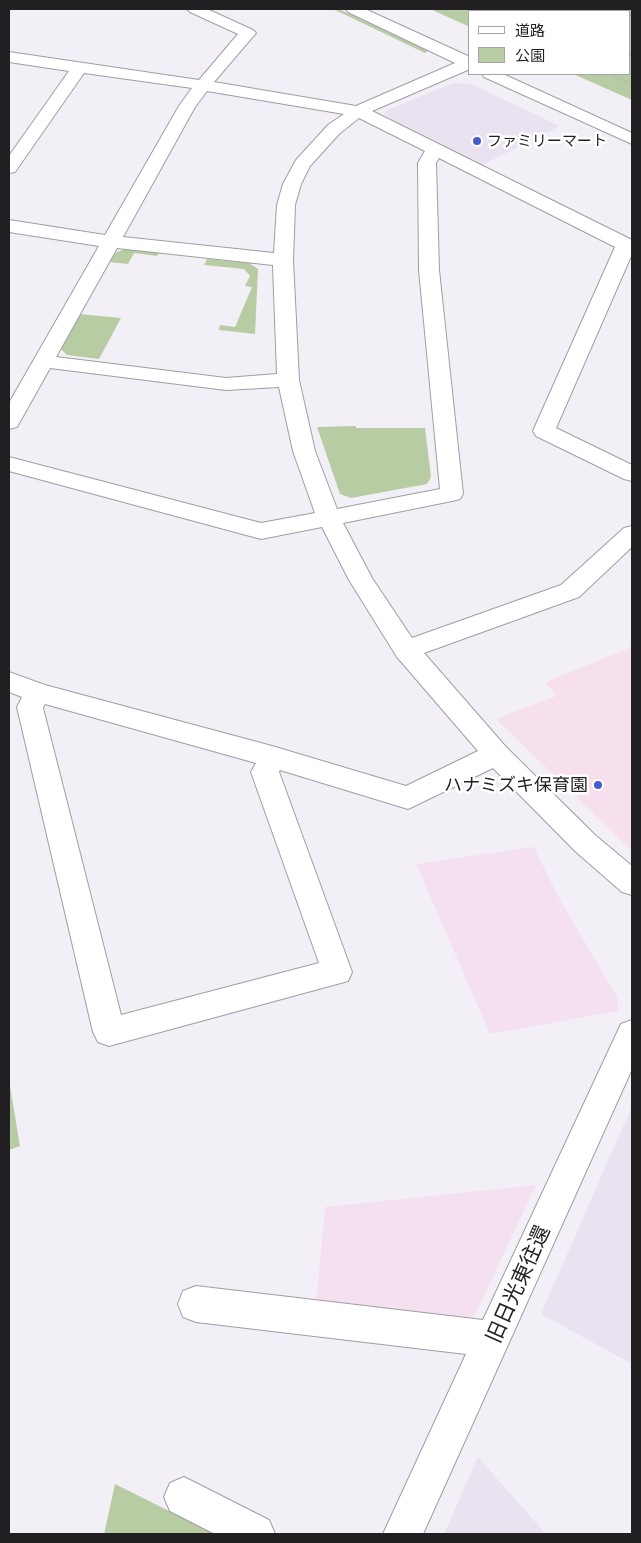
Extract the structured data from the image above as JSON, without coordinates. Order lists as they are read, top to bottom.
{
  "streets": {
    "street": ["旧日光東往還"]
  },
  "places": ["ファミリーマート", "ハナミズキ保育園"],
  "legend": ["道路", "公園"]
}
